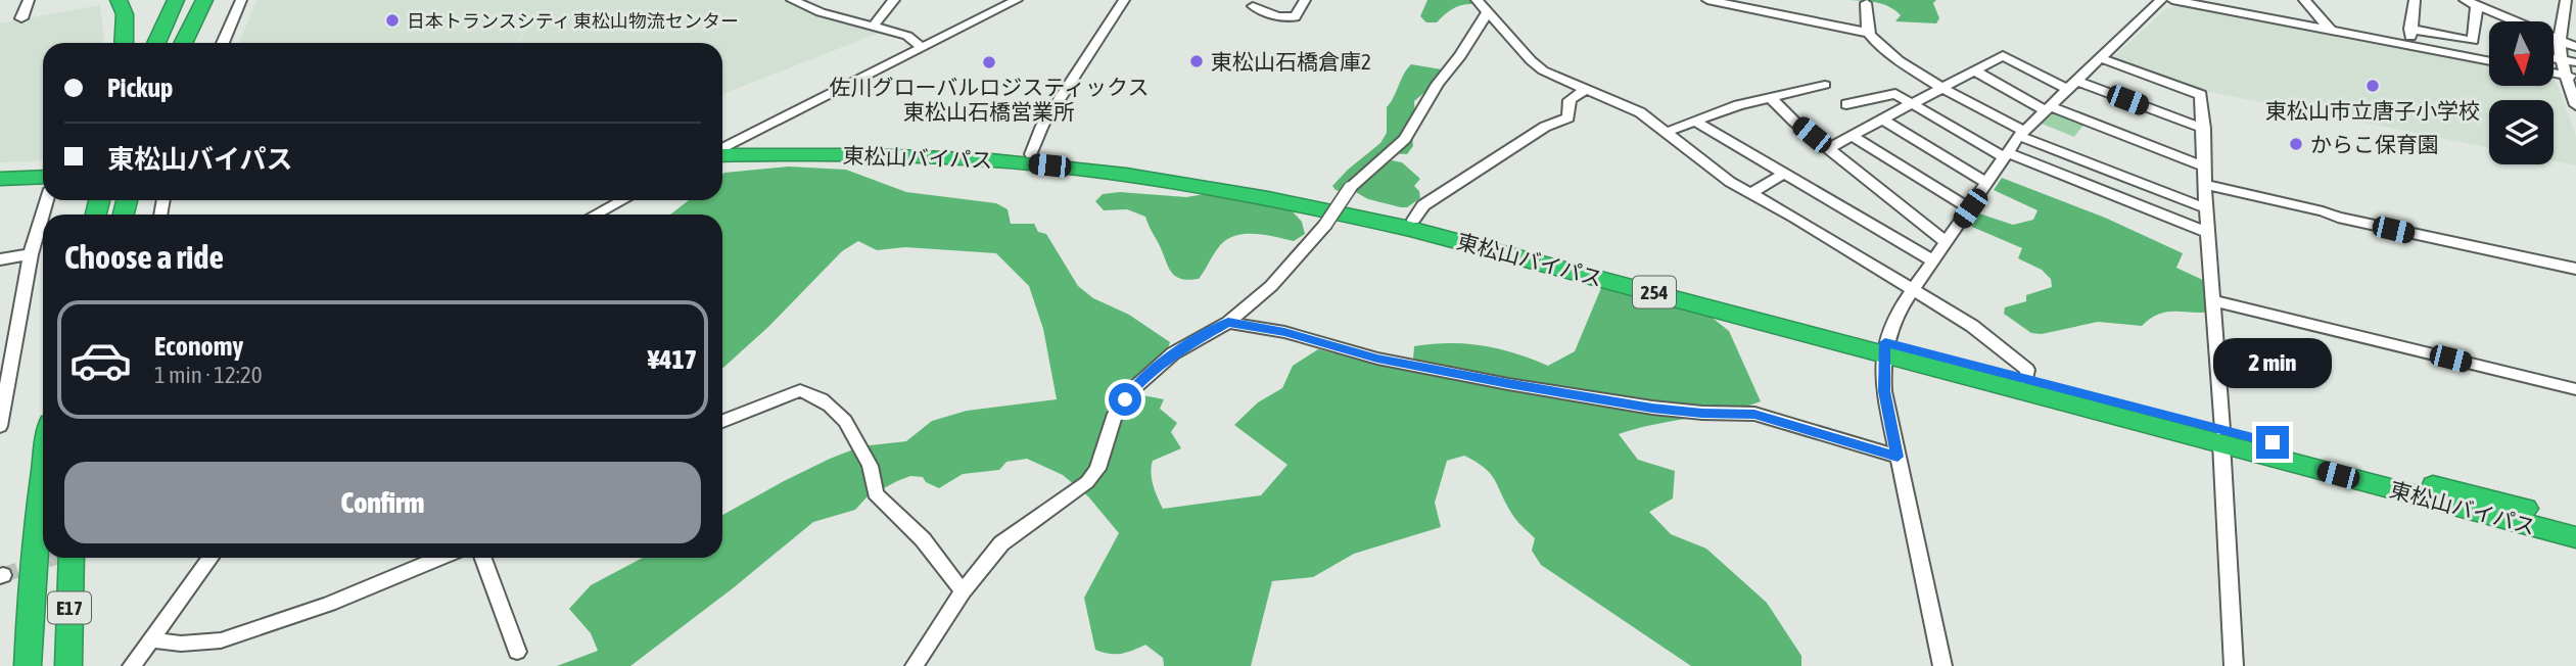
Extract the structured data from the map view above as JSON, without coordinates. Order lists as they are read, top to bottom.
{
  "streets": {
    "highway": ["東松山バイパス", "254", "E17"]
  },
  "places": [
    "日本トランスシティ 東松山物流センター",
    "東松山石橋倉庫2",
    "佐川グローバルロジスティックス 東松山石橋営業所",
    "東松山市立唐子小学校",
    "からこ保育園"
  ],
  "north": "bottom",
  "page": {
    "banner": ["Pickup", "東松山バイパス"],
    "heading": "Choose a ride",
    "list": [
      {
        "name": "Economy",
        "note": "1 min · 12:20",
        "value": "¥417"
      }
    ],
    "bubble": "2 min",
    "buttons": "Confirm"
  }
}
